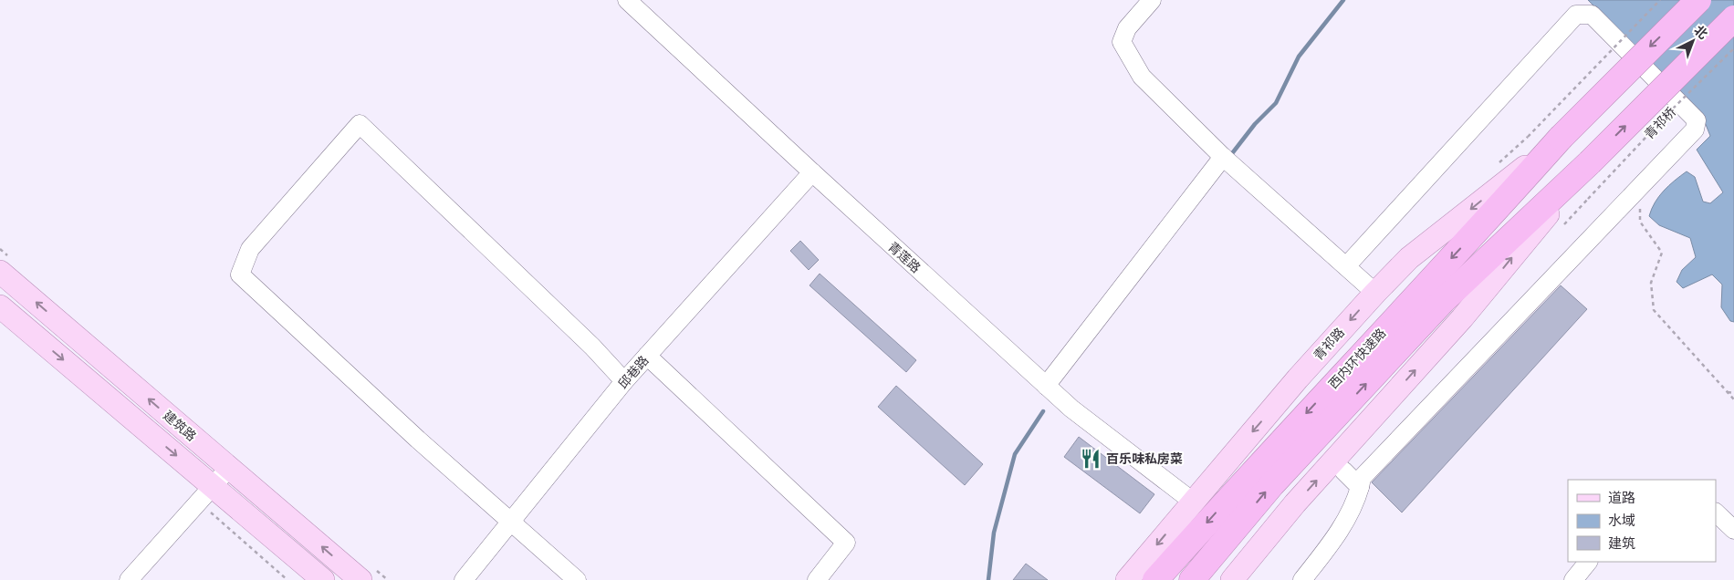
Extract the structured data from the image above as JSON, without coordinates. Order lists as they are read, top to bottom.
{
  "streets": {
    "highway": ["青祁桥", "西内环快速路"],
    "main road": ["青祁路", "建筑路"],
    "street": ["青莲路", "邱巷路"]
  },
  "crossings": [
    ["青祁桥", "西内环快速路"],
    ["青莲路", "青祁路"],
    ["青莲路", "邱巷路"],
    ["青祁路", "西内环快速路"]
  ],
  "places": {
    "restaurant": ["百乐味私房菜"]
  },
  "legend": ["道路", "水域", "建筑"],
  "north": "top right"
}
